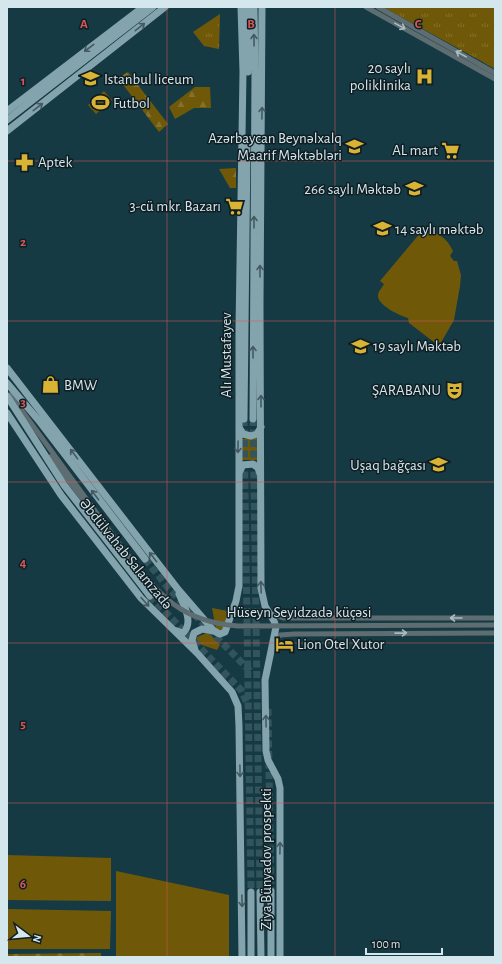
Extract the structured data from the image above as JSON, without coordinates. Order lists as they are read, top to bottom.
{
  "streets": {
    "main road": ["Alı Mustafayev", "Əbdülvahab Salamzadə", "Ziya Bünyadov prospekti"],
    "street": ["Hüseyn Seyidzadə küçəsi"]
  },
  "crossings": [
    ["Əbdülvahab Salamzadə", "Ziya Bünyadov prospekti"]
  ],
  "places": {
    "hospital": ["20 saylı poliklinika"],
    "school or university": [
      "Istanbul liceum",
      "Azərbaycan Beynəlxalq Maarif Məktəbləri",
      "266 saylı Məktəb",
      "14 saylı məktəb",
      "19 saylı Məktəb",
      "Uşaq bağçası"
    ],
    "sports": ["Futbol"],
    "supermarket": ["AL mart", "3-cü mkr. Bazarı"],
    "pharmacy": ["Aptek"],
    "shop": ["BMW"],
    "theatre": ["ŞARABANU"],
    "hotel": ["Lion Otel Xutor"]
  },
  "scale_bar": "100 m",
  "north": "right",
  "grid": {
    "columns": ["A", "B", "C"],
    "rows": [
      "1",
      "2",
      "3",
      "4",
      "5",
      "6"
    ]
  }
}
